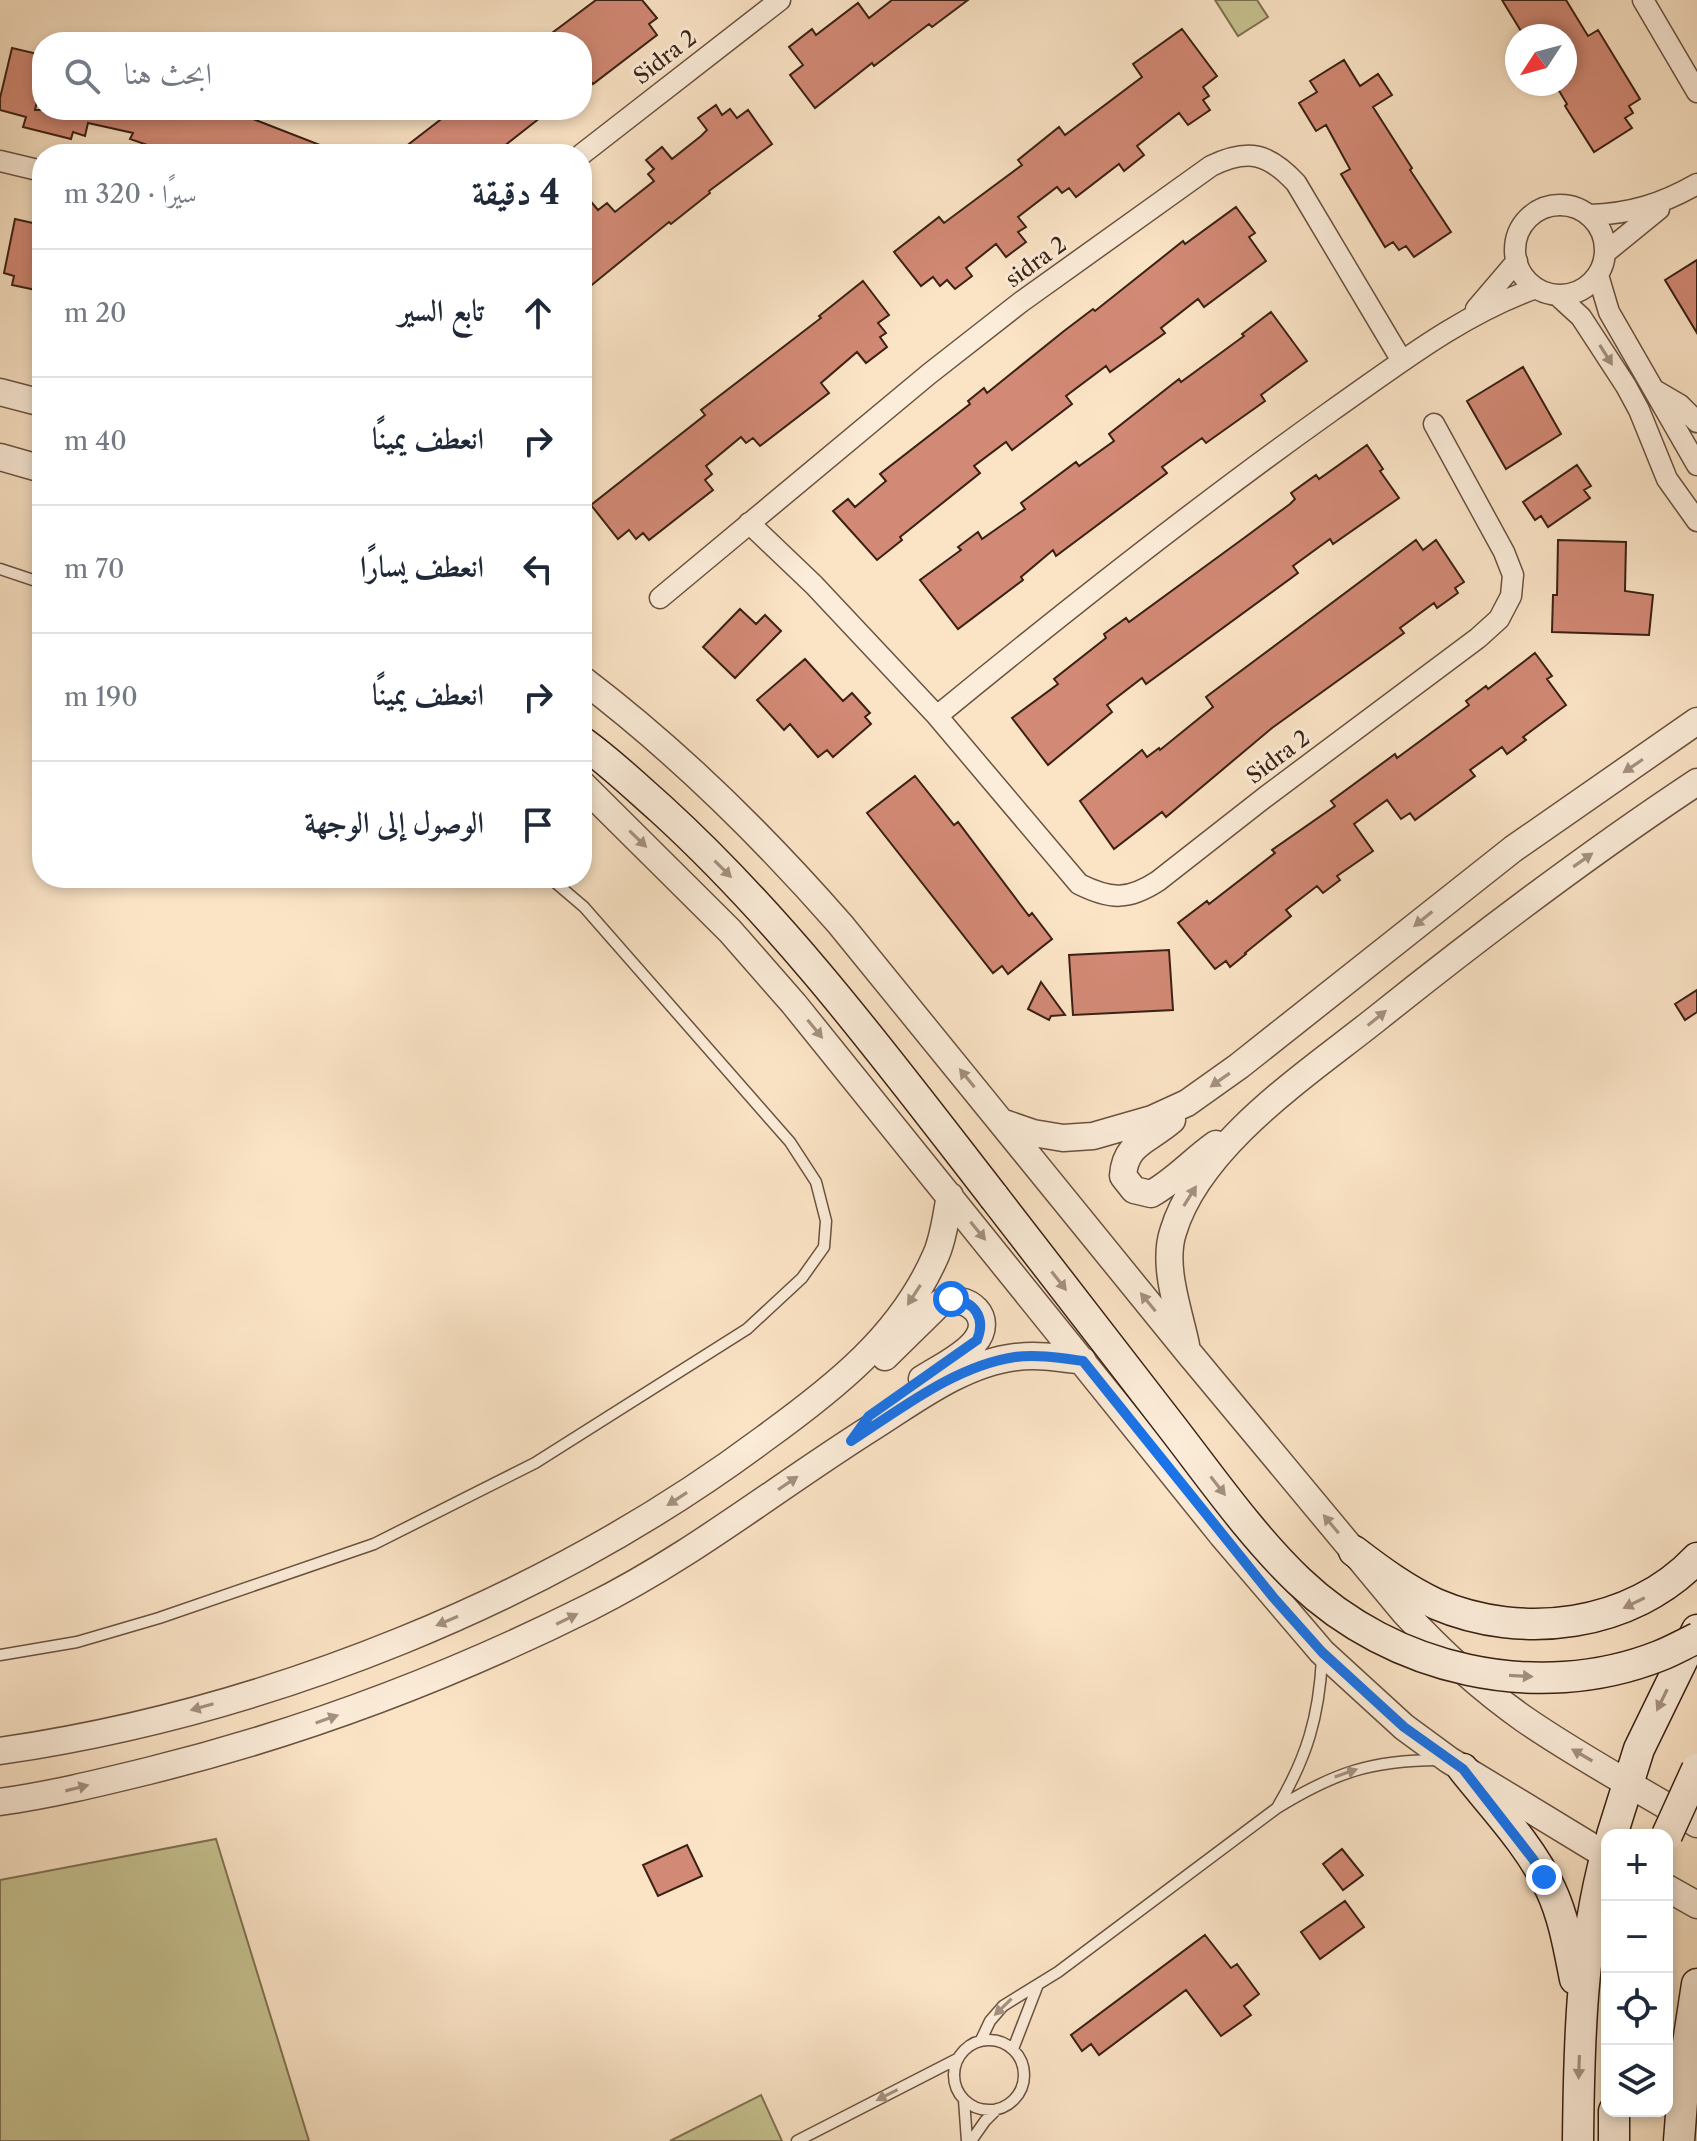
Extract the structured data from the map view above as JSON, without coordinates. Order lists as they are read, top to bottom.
{
  "streets": {
    "street": ["Sidra 2", "sidra 2"]
  },
  "crossings": [
    ["Sidra 2", "sidra 2"]
  ],
  "north": "bottom left",
  "page": {
    "search": "ابحث هنا",
    "heading": ["4 دقيقة", "سيرًا · 320 m"],
    "list": [
      ["تابع السير", "20 m"],
      ["انعطف يمينًا", "40 m"],
      ["انعطف يسارًا", "70 m"],
      ["انعطف يمينًا", "190 m"],
      "الوصول إلى الوجهة"
    ],
    "map_buttons": ["+", "−"]
  }
}
